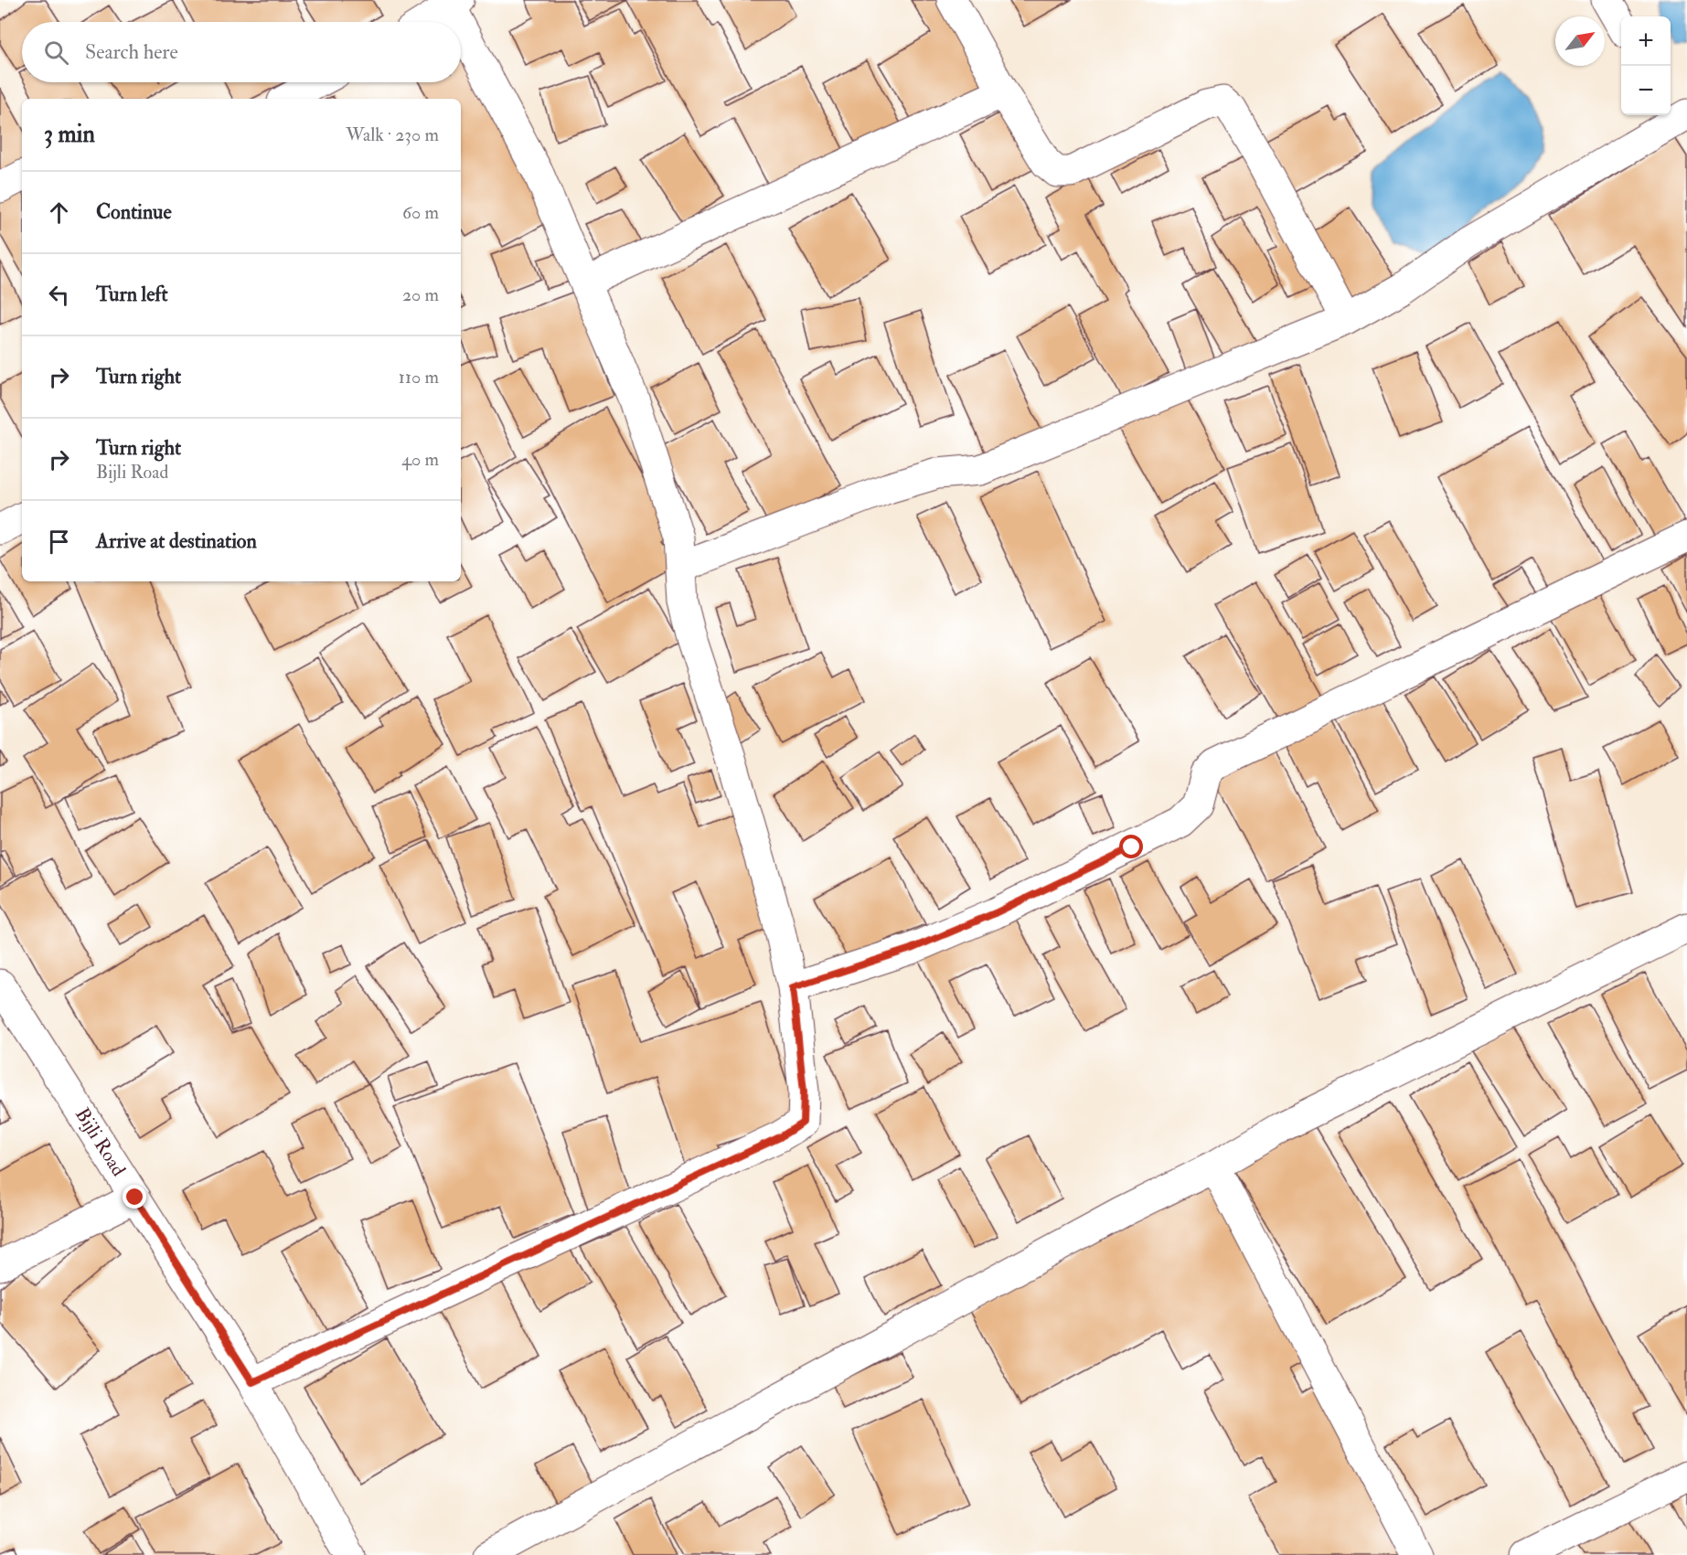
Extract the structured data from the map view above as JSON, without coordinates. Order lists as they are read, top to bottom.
{
  "streets": {
    "street": ["Bijli Road"]
  },
  "north": "top right",
  "page": {
    "map_buttons": ["+", "−"],
    "search": "Search here",
    "heading": ["3 min", "Walk · 230 m"],
    "list": [
      ["Continue", "60 m"],
      ["Turn left", "20 m"],
      ["Turn right", "110 m"],
      ["Turn right", "Bijli Road", "40 m"],
      "Arrive at destination"
    ]
  }
}
